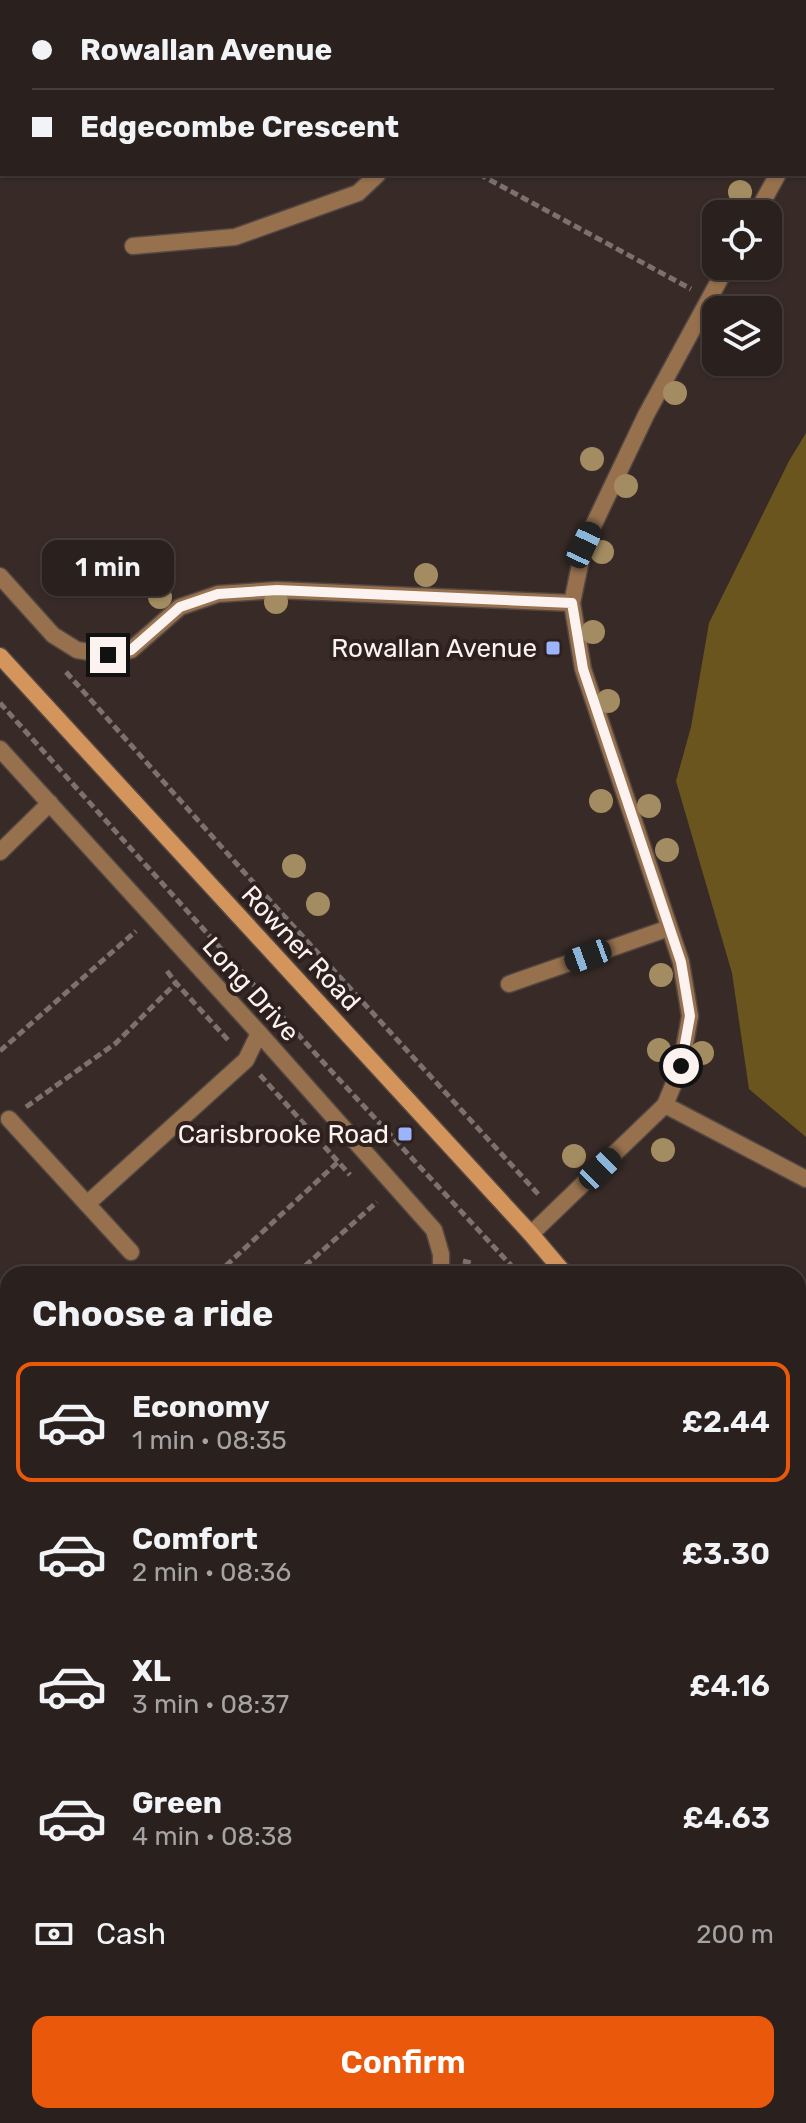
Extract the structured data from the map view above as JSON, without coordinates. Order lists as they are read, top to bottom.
{
  "streets": {
    "main road": ["Rowner Road"],
    "street": ["Long Drive"]
  },
  "places": {
    "transit": ["Rowallan Avenue", "Carisbrooke Road"]
  },
  "page": {
    "banner": ["Rowallan Avenue", "Edgecombe Crescent"],
    "bubble": "1 min",
    "heading": "Choose a ride",
    "list": [
      {
        "name": "Economy",
        "note": "1 min · 08:35",
        "value": "£2.44"
      },
      {
        "name": "Comfort",
        "note": "2 min · 08:36",
        "value": "£3.30"
      },
      {
        "name": "XL",
        "note": "3 min · 08:37",
        "value": "£4.16"
      },
      {
        "name": "Green",
        "note": "4 min · 08:38",
        "value": "£4.63"
      }
    ],
    "pay": ["Cash", "200 m"],
    "buttons": "Confirm"
  }
}
